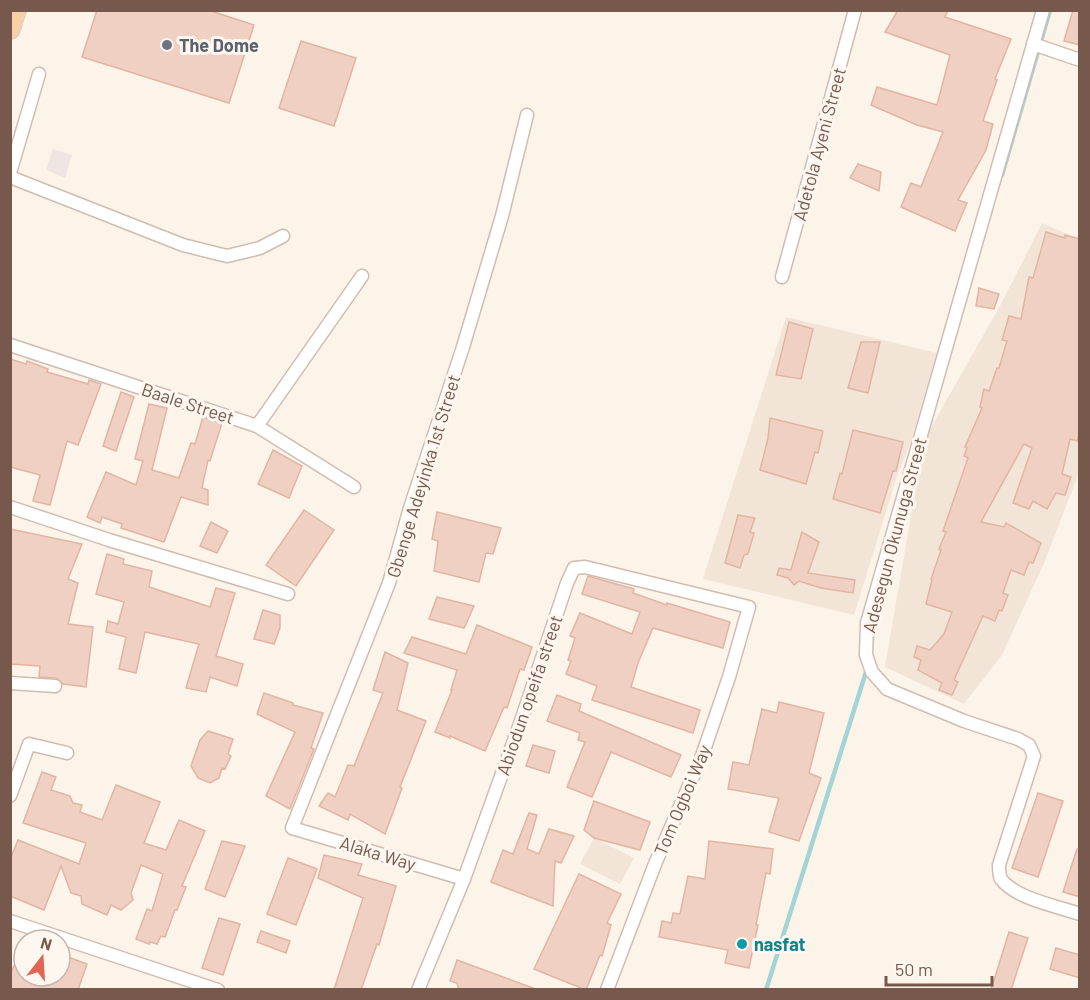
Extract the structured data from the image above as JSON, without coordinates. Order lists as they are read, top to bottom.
{
  "streets": {
    "street": [
      "Adetola Ayeni Street",
      "Baale Street",
      "Gbenge Adeyinka 1st Street",
      "Adesegun Okunuga Street",
      "Abiodun opeifa street",
      "Tom Ogboi Way",
      "Alaka Way"
    ]
  },
  "crossings": [
    ["Gbenge Adeyinka 1st Street", "Alaka Way"],
    ["Abiodun opeifa street", "Tom Ogboi Way"],
    ["Abiodun opeifa street", "Alaka Way"]
  ],
  "places": ["The Dome", "nasfat"],
  "scale_bar": "50 m",
  "north": "top"
}
